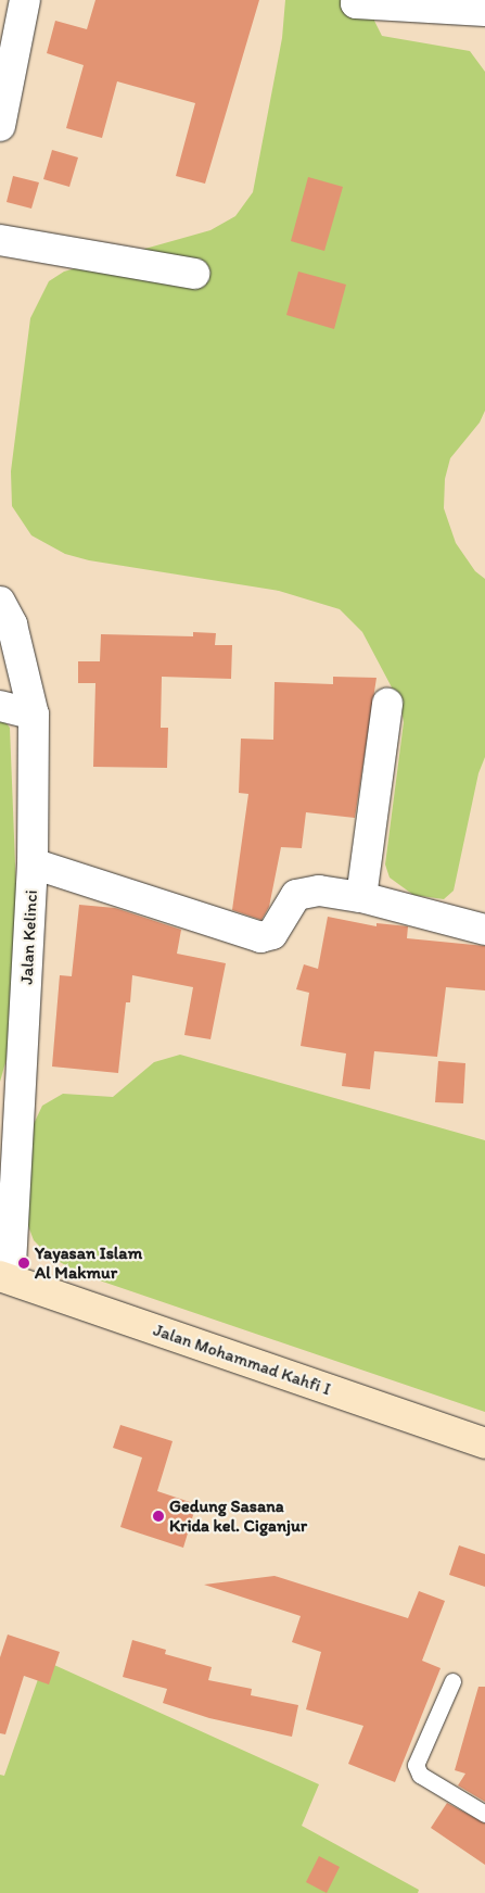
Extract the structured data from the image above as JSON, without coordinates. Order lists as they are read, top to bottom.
{
  "streets": {
    "main road": ["Jalan Mohammad Kahfi I"],
    "street": ["Jalan Kelinci"]
  },
  "crossings": [
    ["Jalan Kelinci", "Jalan Mohammad Kahfi I"]
  ],
  "places": ["Yayasan Islam Al Makmur", "Gedung Sasana Krida kel. Ciganjur"]
}
